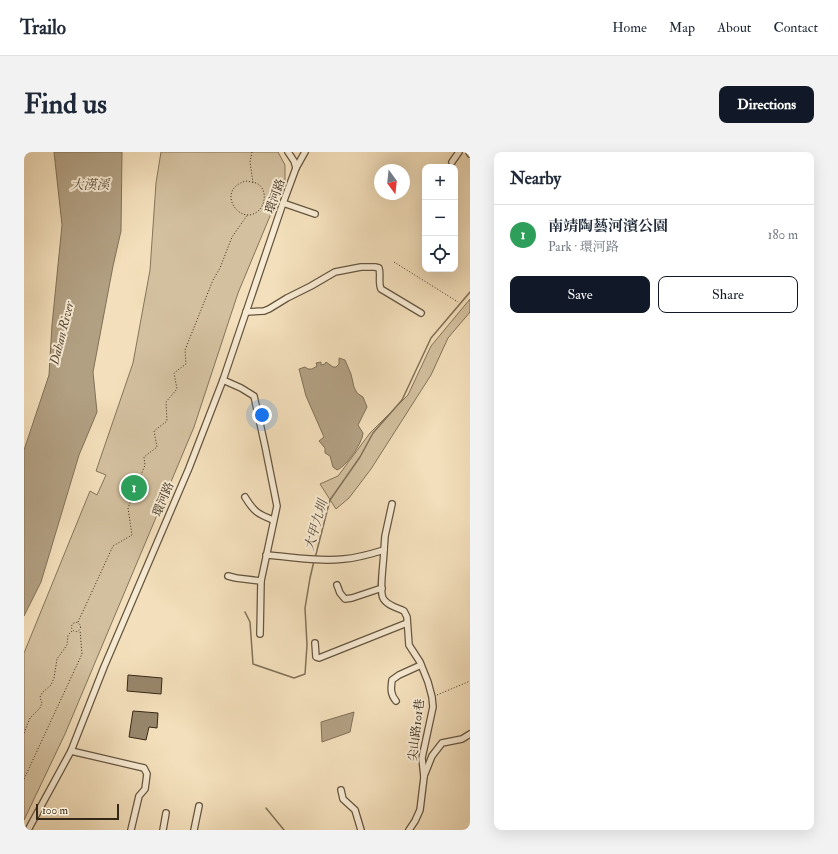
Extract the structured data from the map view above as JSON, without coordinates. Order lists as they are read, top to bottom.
{
  "streets": {
    "street": ["環河路", "尖山路101巷"]
  },
  "water": ["大漢溪", "Dahan River", "大甲九圳"],
  "scale_bar": "100 m",
  "north": "bottom",
  "page": {
    "header": "Trailo",
    "nav": [
      "Home",
      "Map",
      "About",
      "Contact"
    ],
    "buttons": [
      "Directions",
      ["Save", "Share"]
    ],
    "title": "Find us",
    "heading": "Nearby",
    "map_buttons": ["+", "−"],
    "list": [
      {
        "mark": "1",
        "name": "南靖陶藝河濱公園",
        "note": "Park · 環河路",
        "value": "180 m"
      }
    ],
    "pins": "1",
    "scale": "100 m"
  }
}
